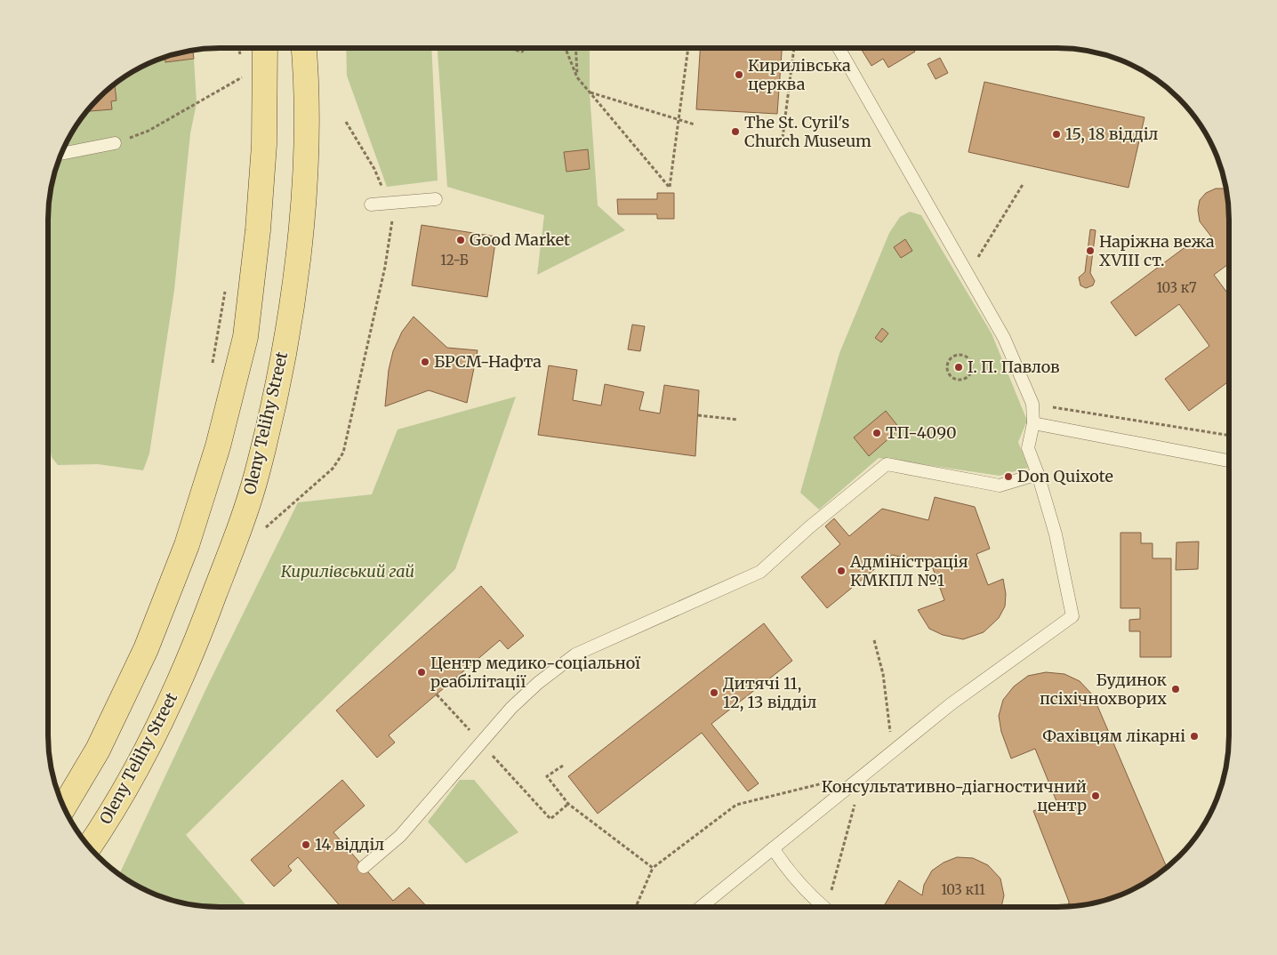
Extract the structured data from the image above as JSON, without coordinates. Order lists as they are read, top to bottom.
{
  "streets": {
    "main road": ["Oleny Telihy Street"]
  },
  "parks": ["Кирилівський гай"],
  "places": [
    "Кирилівська церква",
    "The St. Cyril's Church Museum",
    "15, 18 відділ",
    "Good Market",
    "Наріжна вежа XVIII ст.",
    "БРСМ-Нафта",
    "І. П. Павлов",
    "ТП-4090",
    "Don Quixote",
    "Адміністрація КМКПЛ №1",
    "Центр медико-соціальної реабілітації",
    "Будинок псіхічнохворих",
    "Дитячі 11, 12, 13 відділ",
    "Фахівцям лікарні",
    "Консультативно-діагностичний центр",
    "14 відділ"
  ],
  "house_numbers": ["12-Б", "103 к7", "103 к11"]
}
